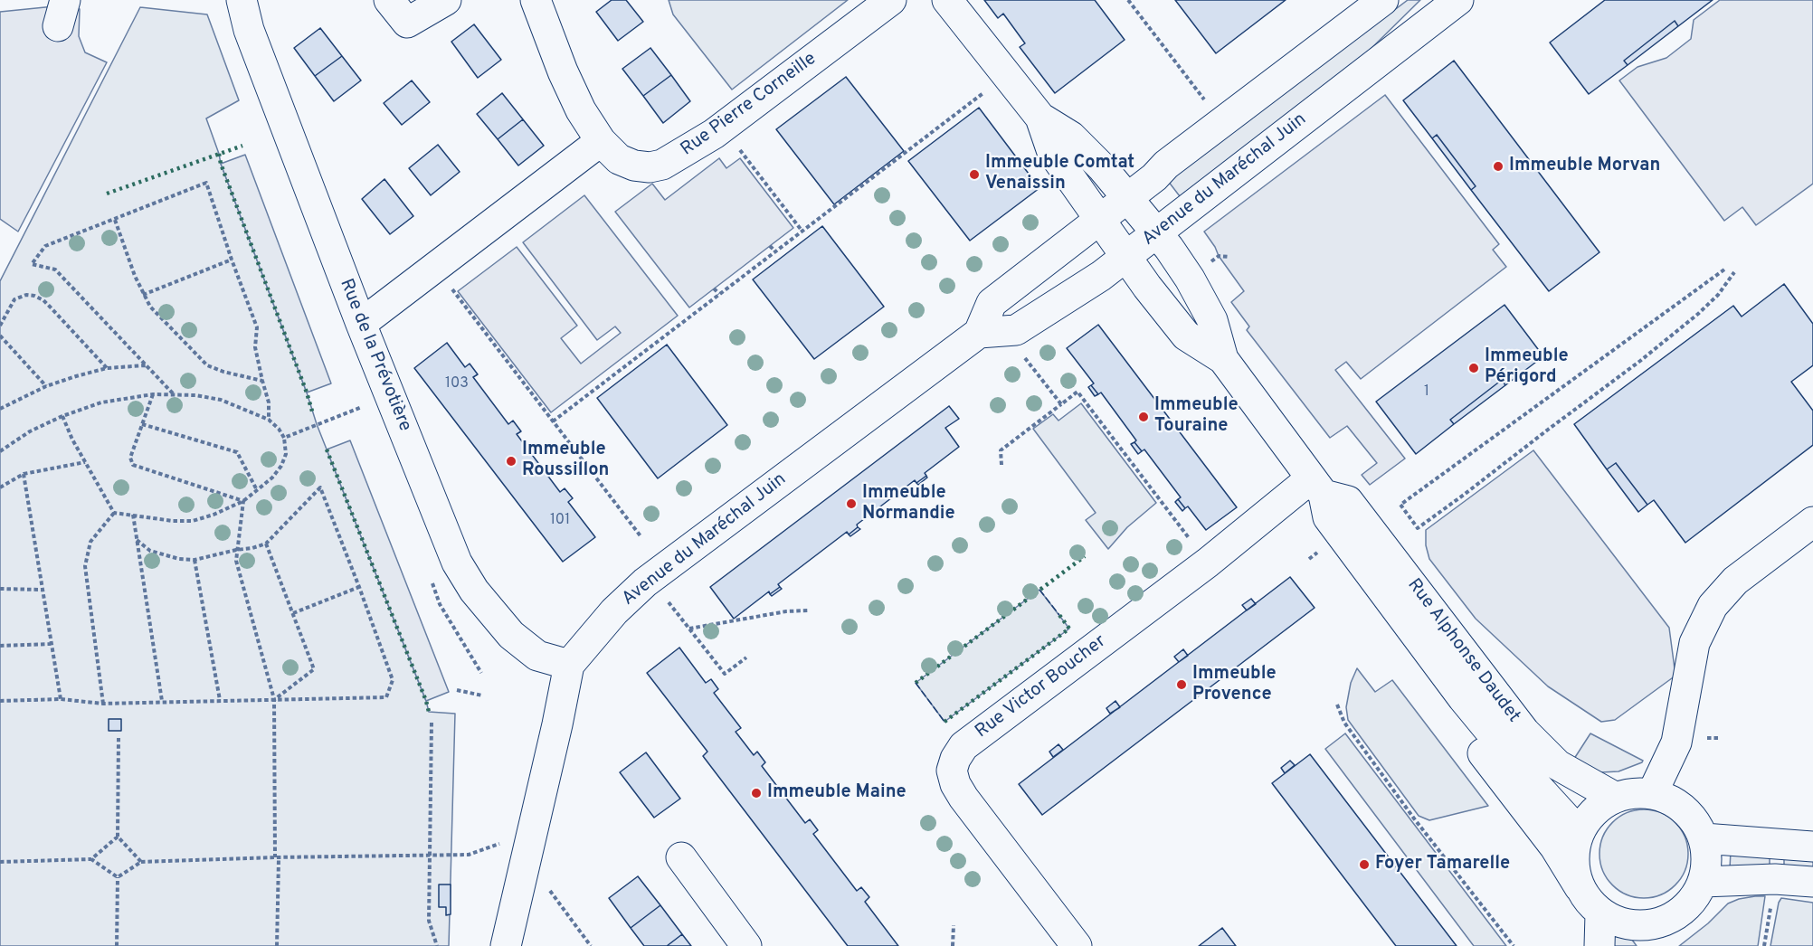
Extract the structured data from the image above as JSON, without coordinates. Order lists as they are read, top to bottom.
{
  "streets": {
    "street": [
      "Rue Pierre Corneille",
      "Avenue du Maréchal Juin",
      "Rue de la Prévotière",
      "Rue Alphonse Daudet",
      "Rue Victor Boucher"
    ]
  },
  "crossings": [
    ["Avenue du Maréchal Juin", "Rue de la Prévotière"],
    ["Avenue du Maréchal Juin", "Rue Alphonse Daudet"],
    ["Rue Alphonse Daudet", "Rue Victor Boucher"]
  ],
  "places": [
    "Immeuble Morvan",
    "Immeuble Comtat Venaissin",
    "Immeuble Périgord",
    "Immeuble Touraine",
    "Immeuble Roussillon",
    "Immeuble Normandie",
    "Immeuble Provence",
    "Immeuble Maine",
    "Foyer Tamarelle"
  ],
  "house_numbers": ["103", "1", "101"]
}
